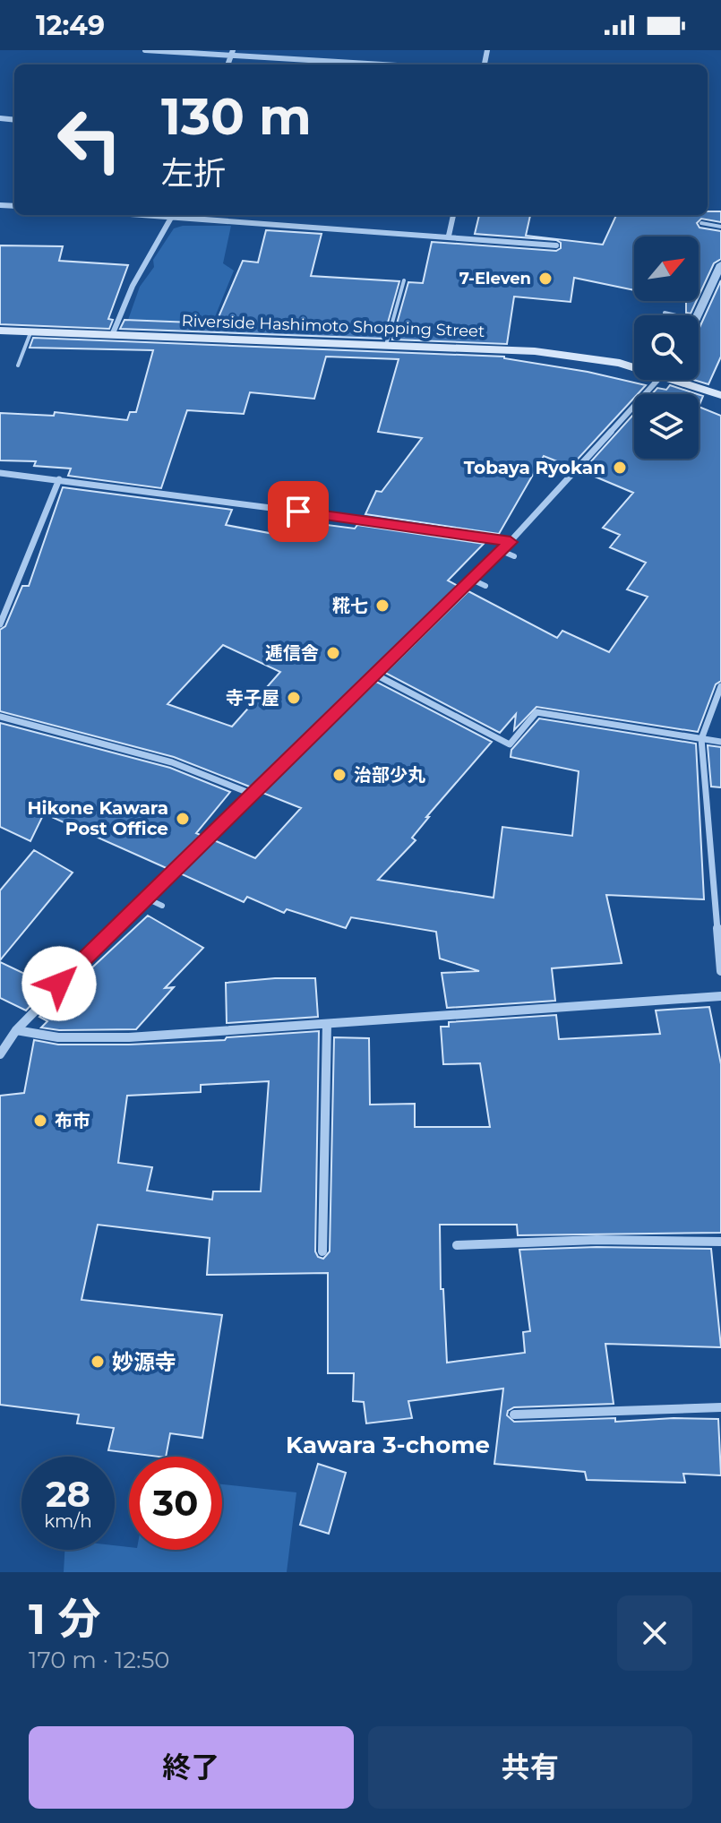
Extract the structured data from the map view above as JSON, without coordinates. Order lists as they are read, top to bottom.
{
  "streets": {
    "main road": ["Riverside Hashimoto Shopping Street"]
  },
  "districts": ["Kawara 3-chome"],
  "places": [
    "7-Eleven",
    "Tobaya Ryokan",
    "糀七",
    "逓信舎",
    "寺子屋",
    "治部少丸",
    "Hikone Kawara Post Office",
    "布市",
    "妙源寺"
  ],
  "north": "top right",
  "page": {
    "status": "12:49",
    "turn": ["130 m", "左折"],
    "speed": "28 km/h",
    "limit": "30",
    "heading": ["1 分", "170 m · 12:50"],
    "buttons": ["終了", "共有"]
  }
}
